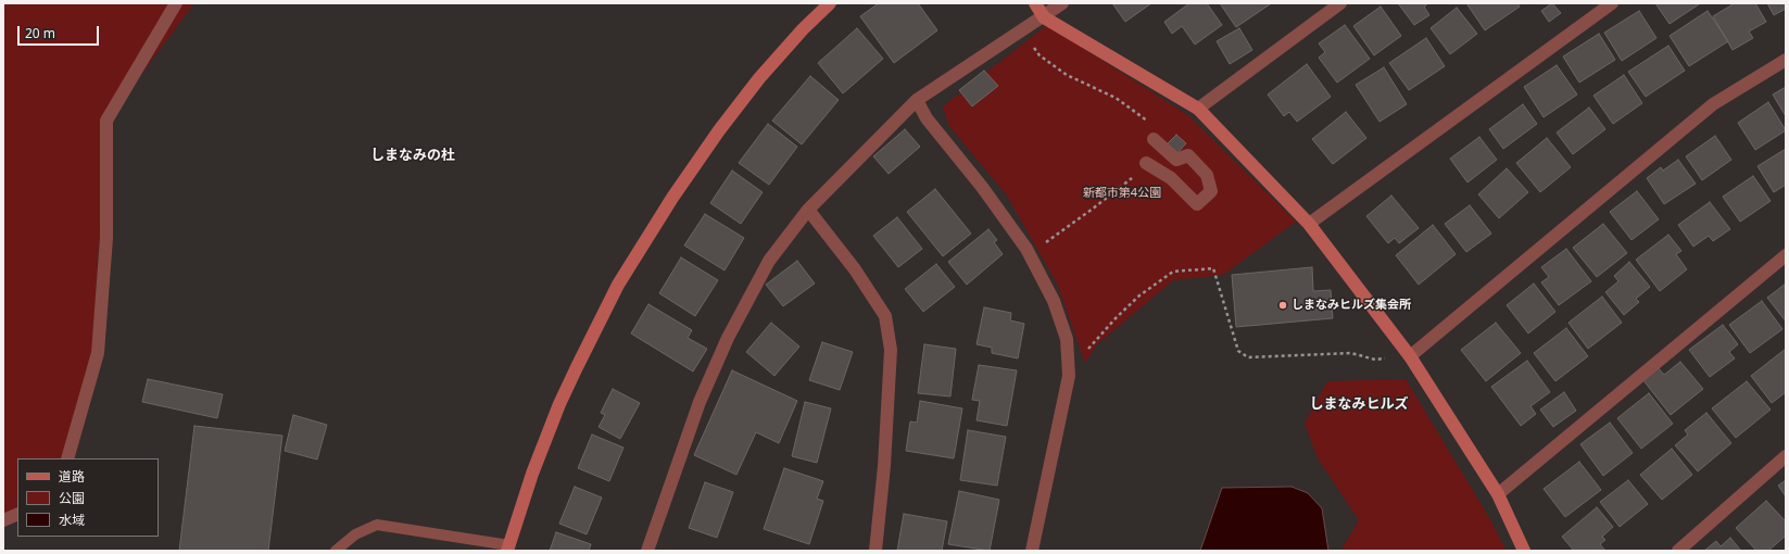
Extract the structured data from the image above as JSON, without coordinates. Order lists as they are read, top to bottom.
{
  "districts": ["しまなみの杜", "しまなみヒルズ"],
  "parks": ["新都市第4公園"],
  "places": ["しまなみヒルズ集会所"],
  "legend": ["道路", "公園", "水域"],
  "scale_bar": "20 m"
}
